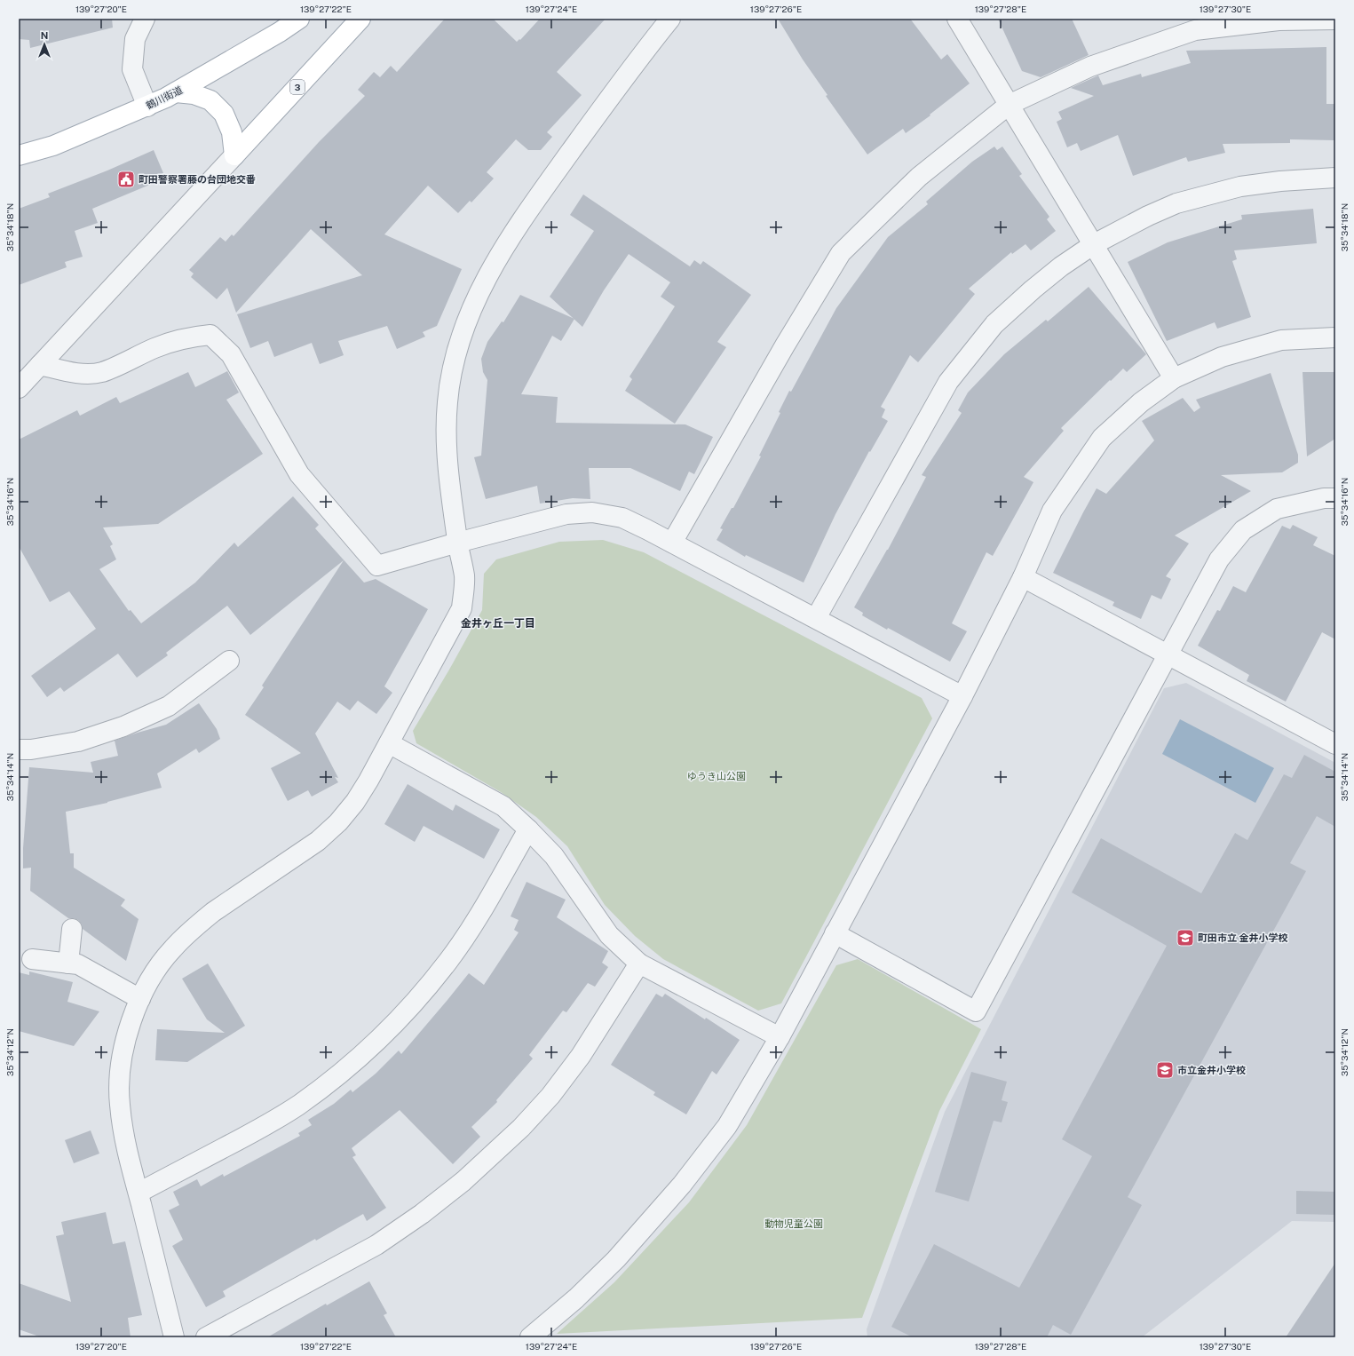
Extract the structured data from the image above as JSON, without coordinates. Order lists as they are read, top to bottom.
{
  "streets": {
    "main road": ["3", "鶴川街道"]
  },
  "districts": ["金井ヶ丘一丁目"],
  "parks": ["ゆうき山公園", "動物児童公園"],
  "places": {
    "public building": ["町田警察署藤の台団地交番"],
    "school or university": ["町田市立 金井小学校", "市立金井小学校"]
  },
  "north": "top",
  "coordinates": [
    "139°27'20\"E",
    "139°27'22\"E",
    "139°27'24\"E",
    "139°27'26\"E",
    "139°27'28\"E",
    "139°27'30\"E",
    "35°34'18\"N",
    "35°34'16\"N",
    "35°34'14\"N",
    "35°34'12\"N"
  ]
}
